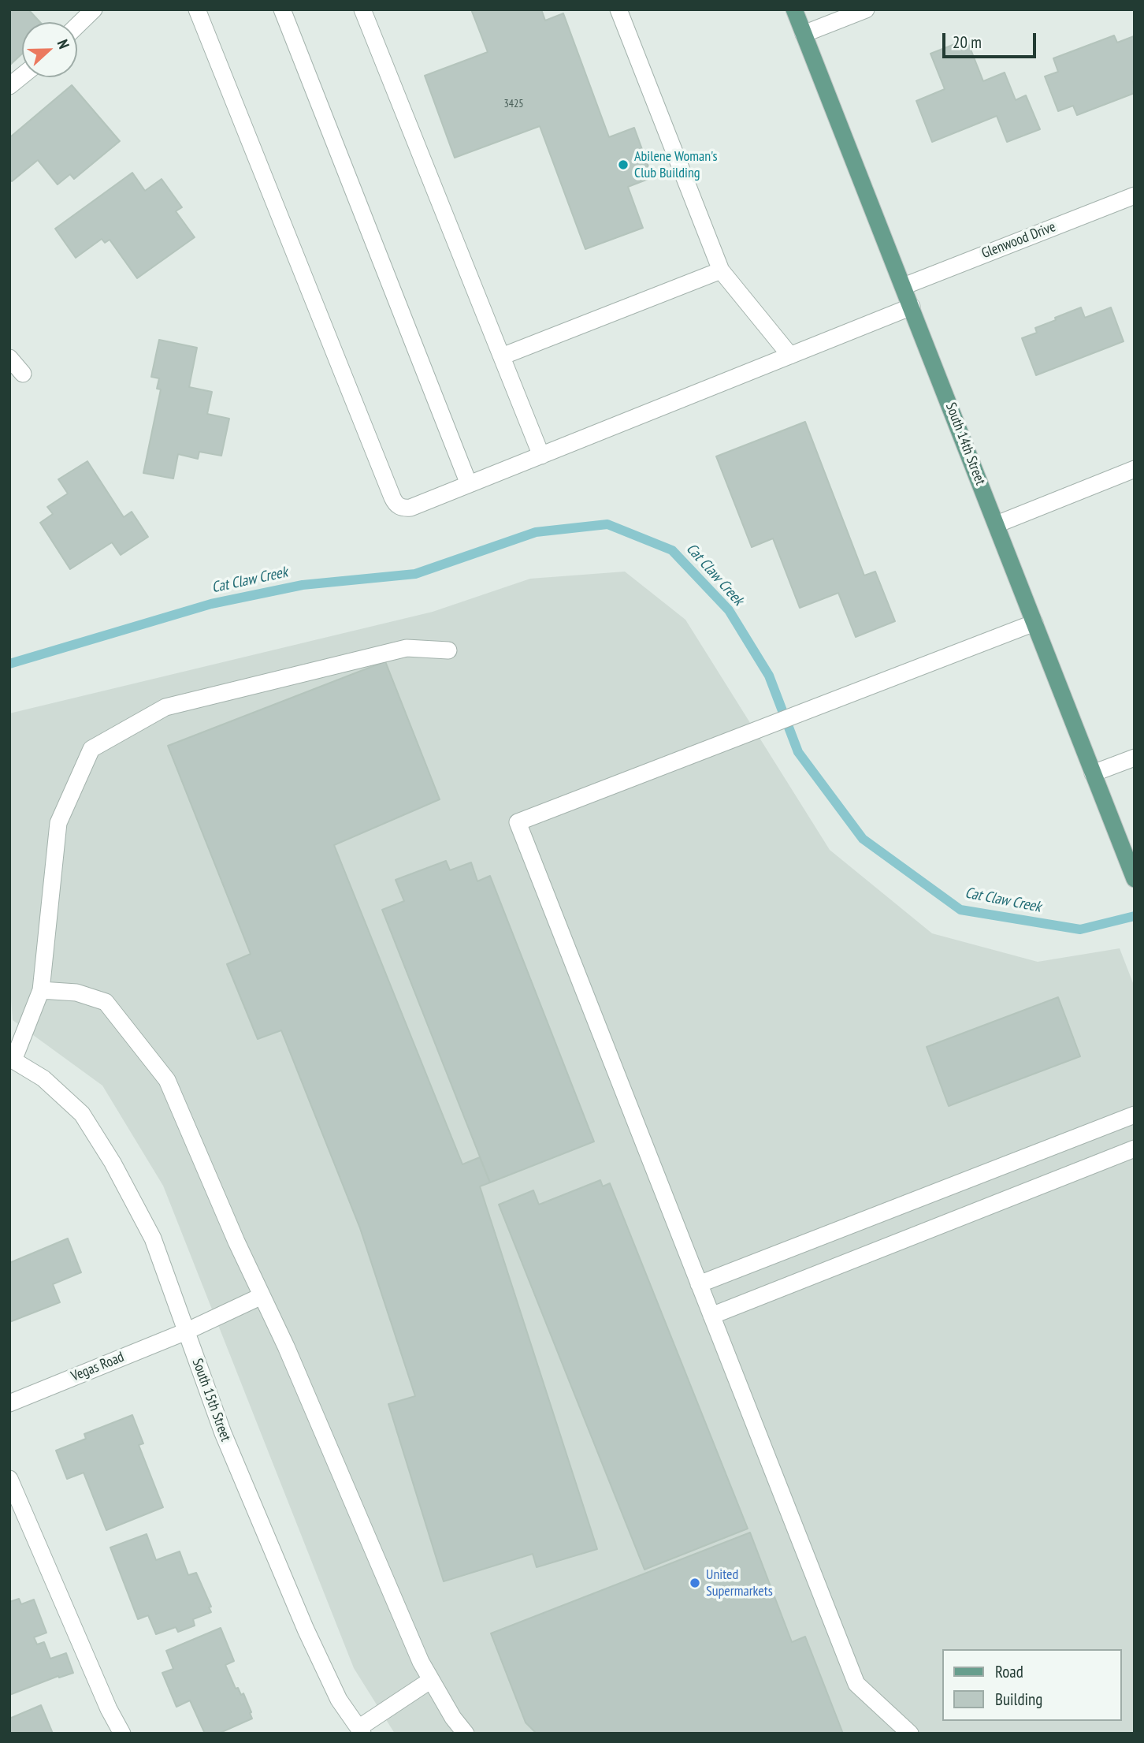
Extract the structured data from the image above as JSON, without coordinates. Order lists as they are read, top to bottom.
{
  "streets": {
    "main road": ["South 14th Street"],
    "street": ["Glenwood Drive", "Vegas Road", "South 15th Street"]
  },
  "crossings": [
    ["Glenwood Drive", "South 14th Street"],
    ["Vegas Road", "South 15th Street"]
  ],
  "water": ["Cat Claw Creek"],
  "places": ["Abilene Woman's Club Building", "United Supermarkets"],
  "house_numbers": ["3425"],
  "legend": ["Road", "Building"],
  "scale_bar": "20 m",
  "north": "right"
}
